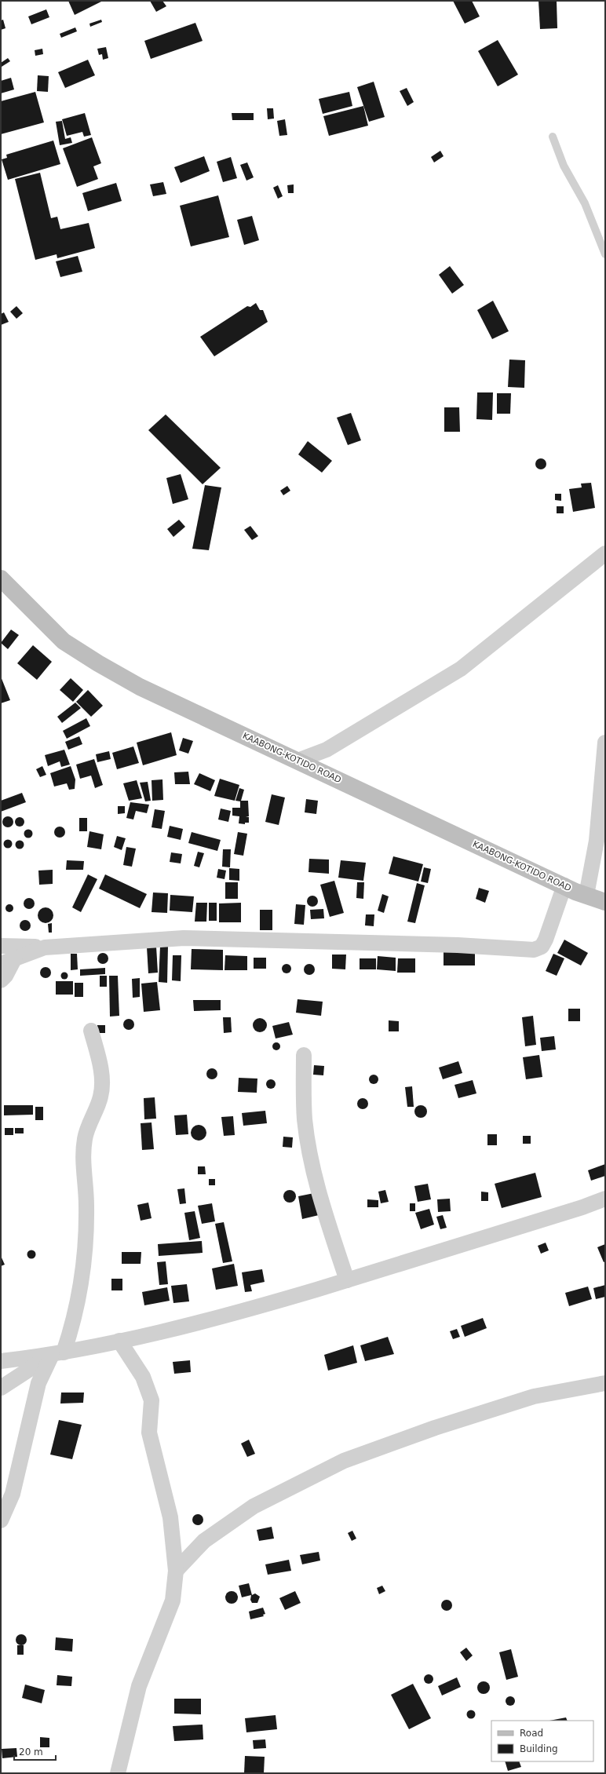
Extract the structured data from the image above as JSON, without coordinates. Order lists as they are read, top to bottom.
{
  "streets": {
    "main road": ["KAABONG-KOTIDO ROAD"]
  },
  "legend": ["Road", "Building"],
  "scale_bar": "20 m"
}
